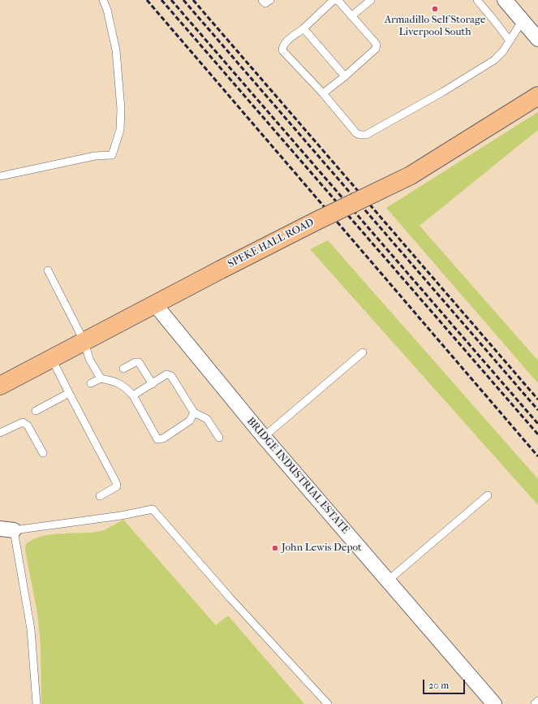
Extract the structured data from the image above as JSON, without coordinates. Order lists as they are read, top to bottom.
{
  "streets": {
    "highway": ["SPEKE HALL ROAD"],
    "street": ["BRIDGE INDUSTRIAL ESTATE"]
  },
  "crossings": [
    ["SPEKE HALL ROAD", "BRIDGE INDUSTRIAL ESTATE"]
  ],
  "places": ["Armadillo Self Storage Liverpool South", "John Lewis Depot"],
  "scale_bar": "20 m"
}
